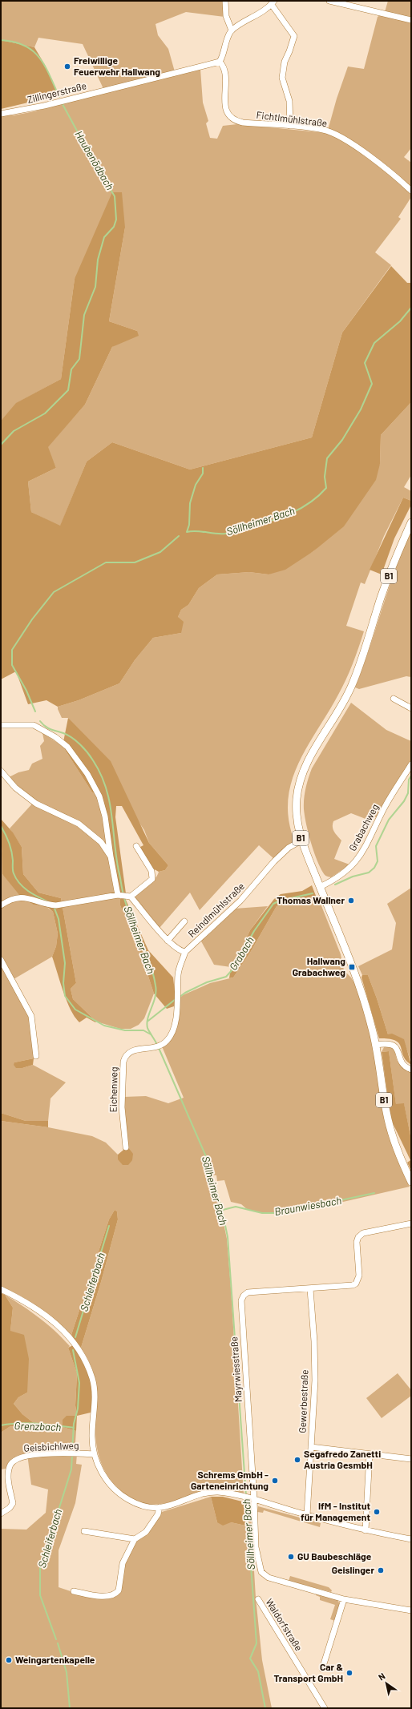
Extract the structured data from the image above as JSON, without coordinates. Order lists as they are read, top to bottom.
{
  "streets": {
    "main road": ["B1"],
    "street": [
      "Zillingerstraße",
      "Fichtlmühlstraße",
      "Grabachweg",
      "Reindlmühlstraße",
      "Eichenweg",
      "Mayrwiesstraße",
      "Gewerbestraße",
      "Geisbichlweg",
      "Waldorfstraße"
    ]
  },
  "crossings": [
    ["Zillingerstraße", "Fichtlmühlstraße"],
    ["B1", "Grabachweg"],
    ["B1", "Reindlmühlstraße"],
    ["Reindlmühlstraße", "Eichenweg"],
    ["Mayrwiesstraße", "Gewerbestraße"]
  ],
  "water": [
    "Haubenödbach",
    "Söllheimer Bach",
    "Grabach",
    "Braunwiesbach",
    "Schleiferbach",
    "Grenzbach"
  ],
  "places": {
    "other": [
      "Freiwillige Feuerwehr Hallwang",
      "Thomas Wallner",
      "Segafredo Zanetti Austria GesmbH",
      "Schrems GmbH - Garteneinrichtung",
      "IfM - Institut für Management",
      "GU Baubeschläge",
      "Geislinger",
      "Weingartenkapelle",
      "Car & Transport GmbH"
    ],
    "transit": ["Hallwang Grabachweg"]
  },
  "north": "top left"
}
